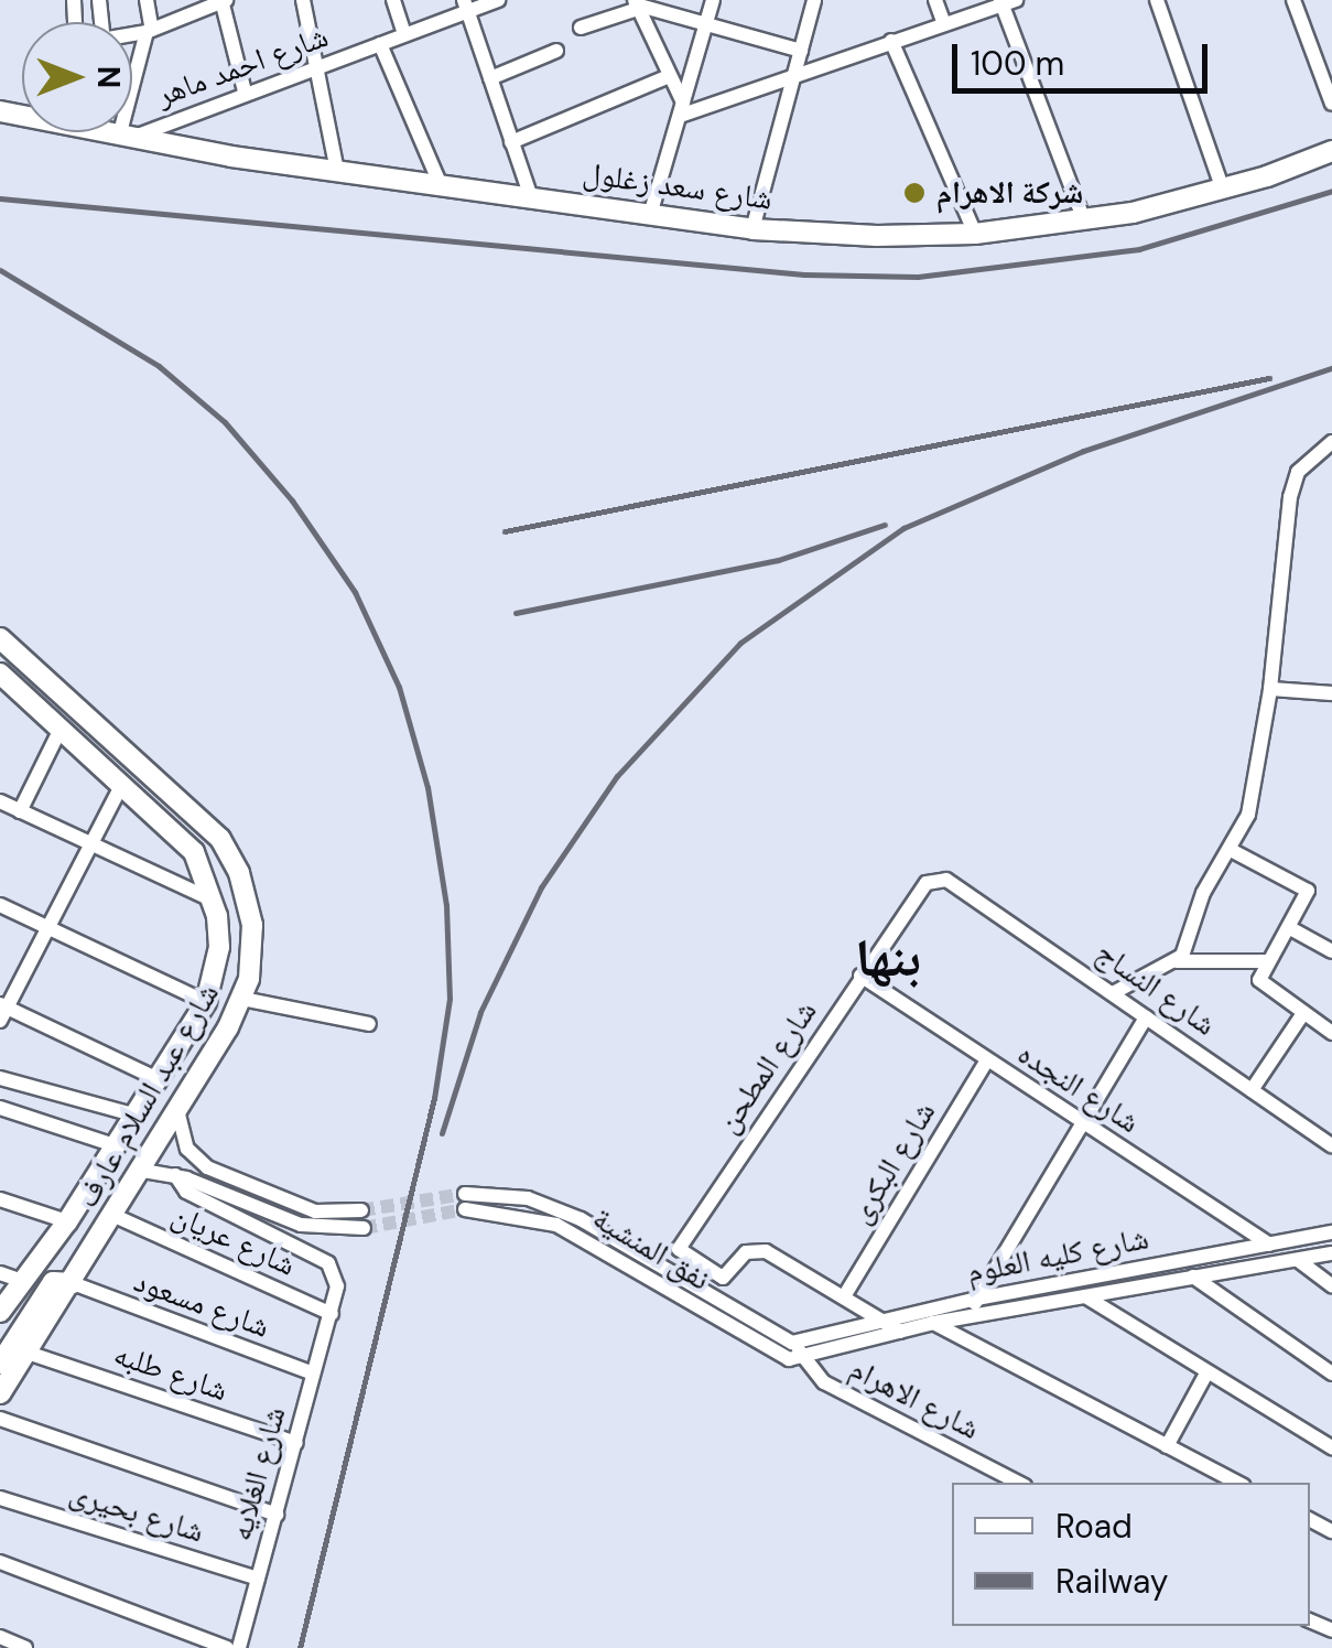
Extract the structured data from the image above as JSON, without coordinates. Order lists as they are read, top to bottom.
{
  "streets": {
    "main road": ["شارع سعد زغلول", "شارع عبد السلام عارف"],
    "street": [
      "شارع احمد ماهر",
      "شارع النساج",
      "شارع المطحن",
      "شارع النجده",
      "شارع البكرى",
      "شارع عريان",
      "نفق المنشية",
      "شارع كليه العلوم",
      "شارع مسعود",
      "شارع طلبه",
      "شارع الاهرام",
      "شارع الغلايه",
      "شارع بحيرى"
    ]
  },
  "crossings": [
    ["شارع احمد ماهر", "شارع سعد زغلول"],
    ["شارع النساج", "شارع المطحن"],
    ["شارع المطحن", "شارع النجده"],
    ["شارع المطحن", "شارع البكرى"],
    ["شارع النجده", "شارع البكرى"],
    ["شارع النجده", "شارع كليه العلوم"],
    ["شارع عبد السلام عارف", "شارع عريان"],
    ["شارع عبد السلام عارف", "شارع مسعود"],
    ["شارع عبد السلام عارف", "شارع طلبه"],
    ["شارع عريان", "شارع الغلايه"],
    ["نفق المنشية", "شارع كليه العلوم"],
    ["نفق المنشية", "شارع الاهرام"],
    ["شارع كليه العلوم", "شارع الاهرام"],
    ["شارع مسعود", "شارع الغلايه"],
    ["شارع طلبه", "شارع الغلايه"],
    ["شارع الغلايه", "شارع بحيرى"]
  ],
  "districts": ["بنها"],
  "places": ["شركة الاهرام"],
  "legend": ["Road", "Railway"],
  "scale_bar": "100 m",
  "north": "right"
}
